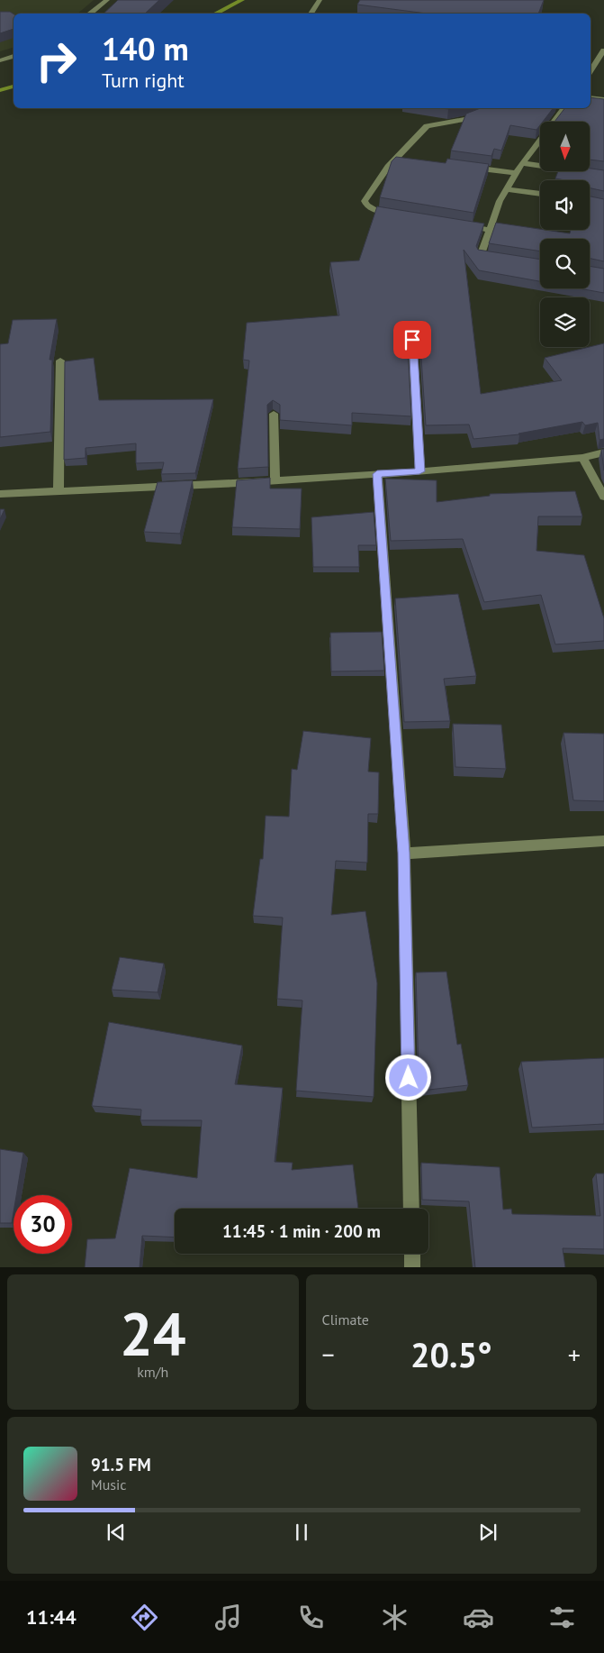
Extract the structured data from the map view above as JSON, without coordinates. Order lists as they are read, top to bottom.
{
  "north": "bottom",
  "page": {
    "turn": ["140 m", "Turn right"],
    "limit": "30",
    "trip": "11:45 · 1 min · 200 m",
    "tile": [
      ["24", "km/h"],
      "Climate"
    ],
    "heat": ["−", "20.5°", "+"],
    "song": ["91.5 FM", "Music"],
    "tabs": "11:44"
  }
}
